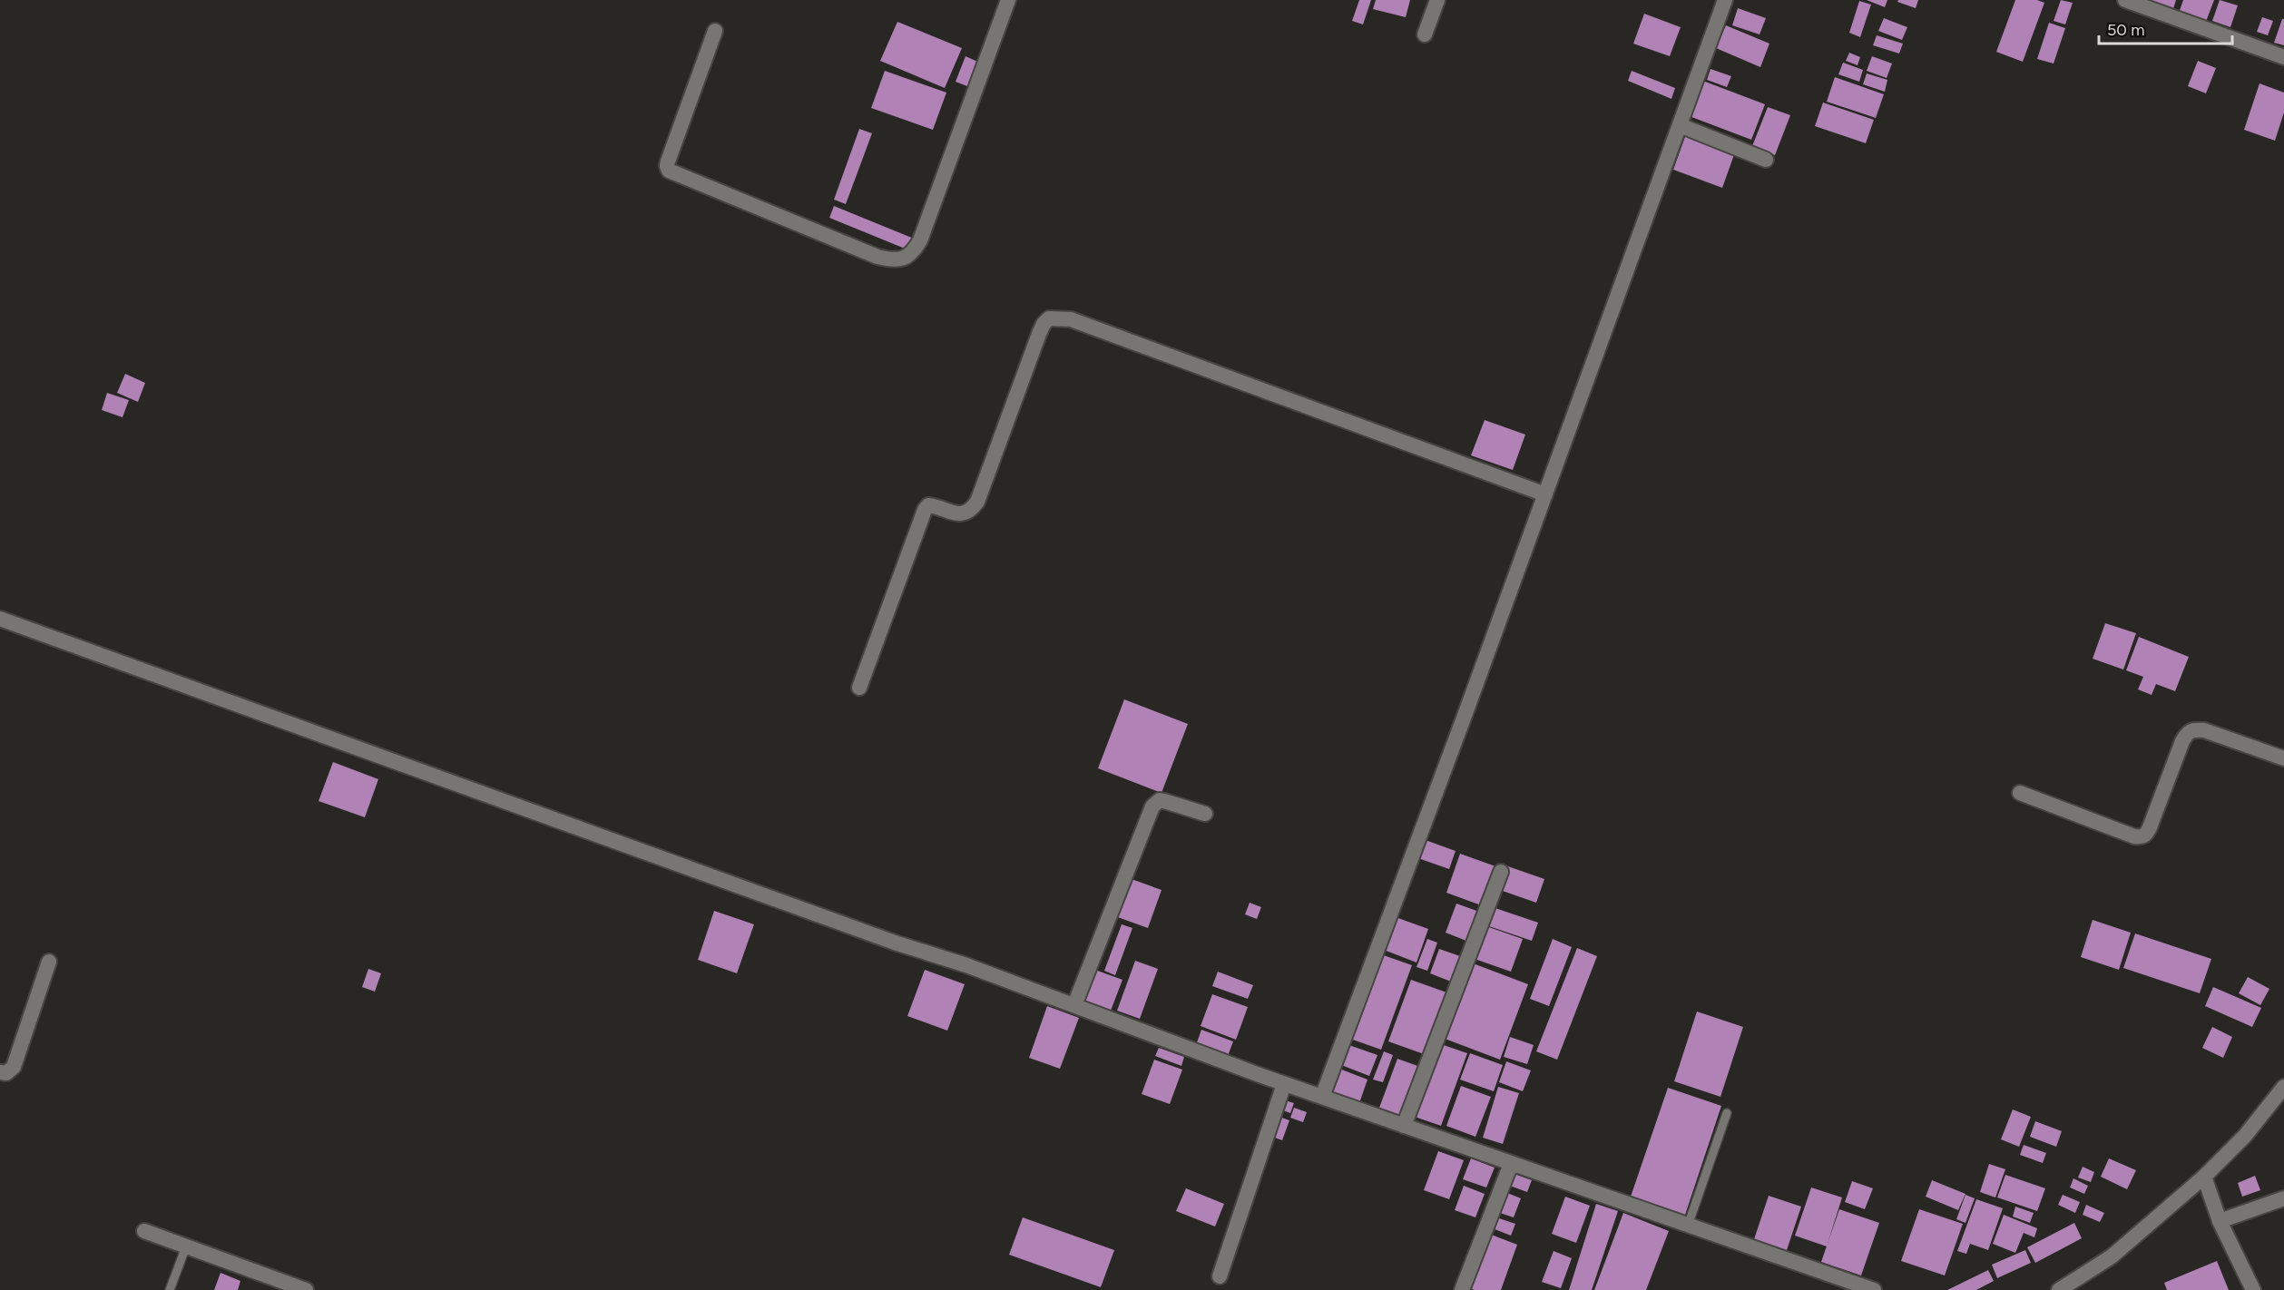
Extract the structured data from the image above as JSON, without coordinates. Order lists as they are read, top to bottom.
{
  "scale_bar": "50 m"
}
